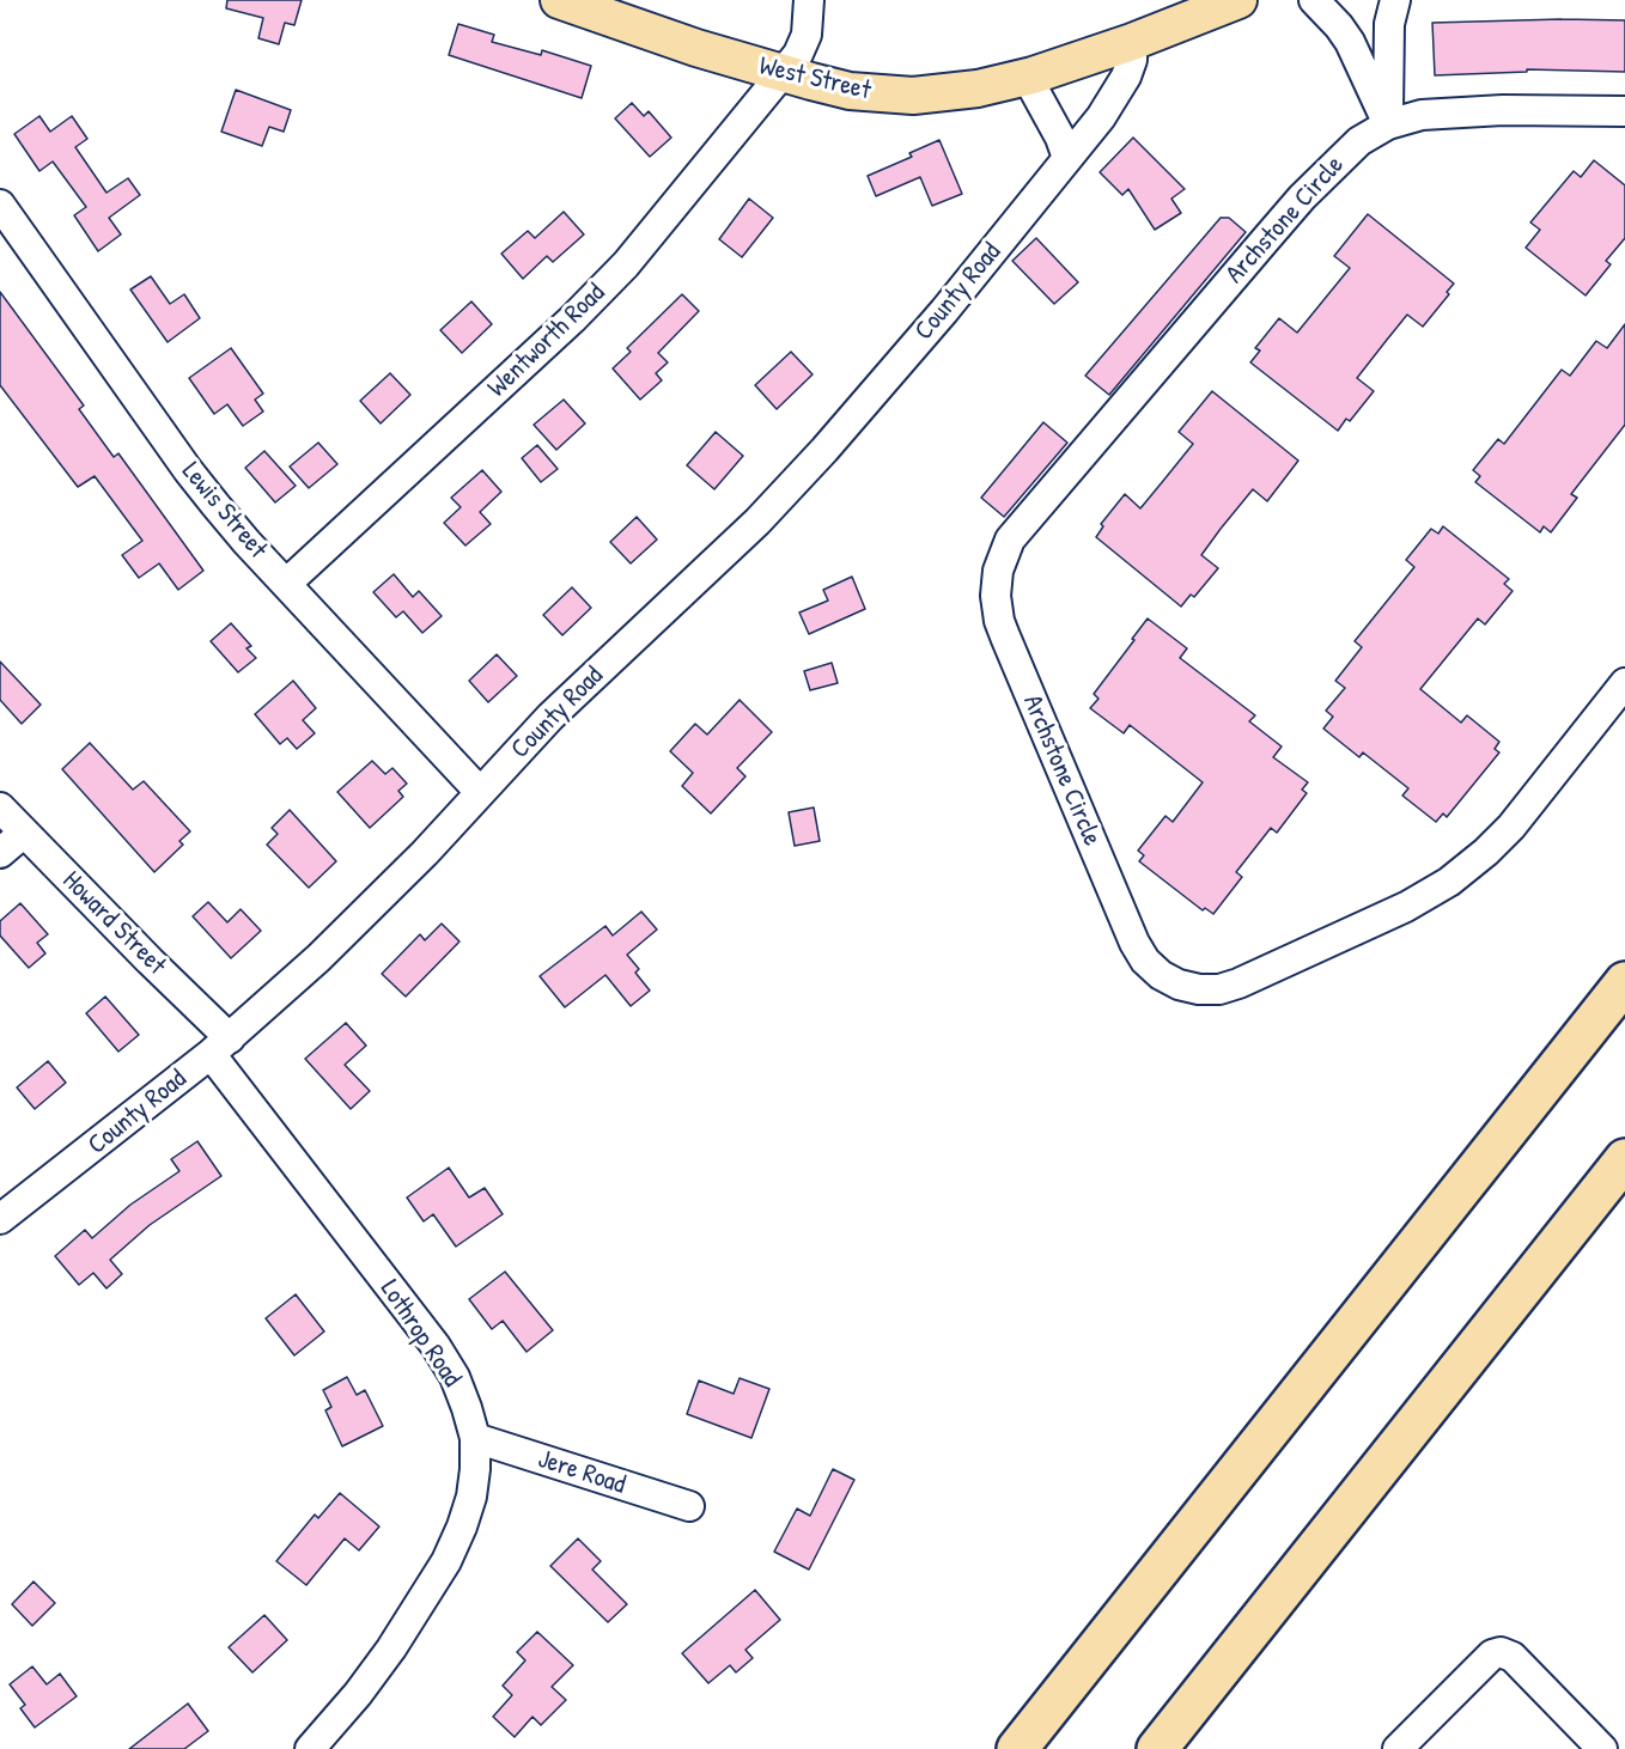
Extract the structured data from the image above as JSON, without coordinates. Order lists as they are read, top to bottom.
{
  "streets": {
    "main road": ["West Street"],
    "street": [
      "Archstone Circle",
      "County Road",
      "Wentworth Road",
      "Lewis Street",
      "Howard Street",
      "Lothrop Road",
      "Jere Road"
    ]
  },
  "crossings": [
    ["West Street", "County Road"],
    ["West Street", "Wentworth Road"],
    ["County Road", "Lewis Street"],
    ["County Road", "Howard Street"],
    ["County Road", "Lothrop Road"],
    ["Wentworth Road", "Lewis Street"],
    ["Howard Street", "Lothrop Road"],
    ["Lothrop Road", "Jere Road"]
  ]
}
